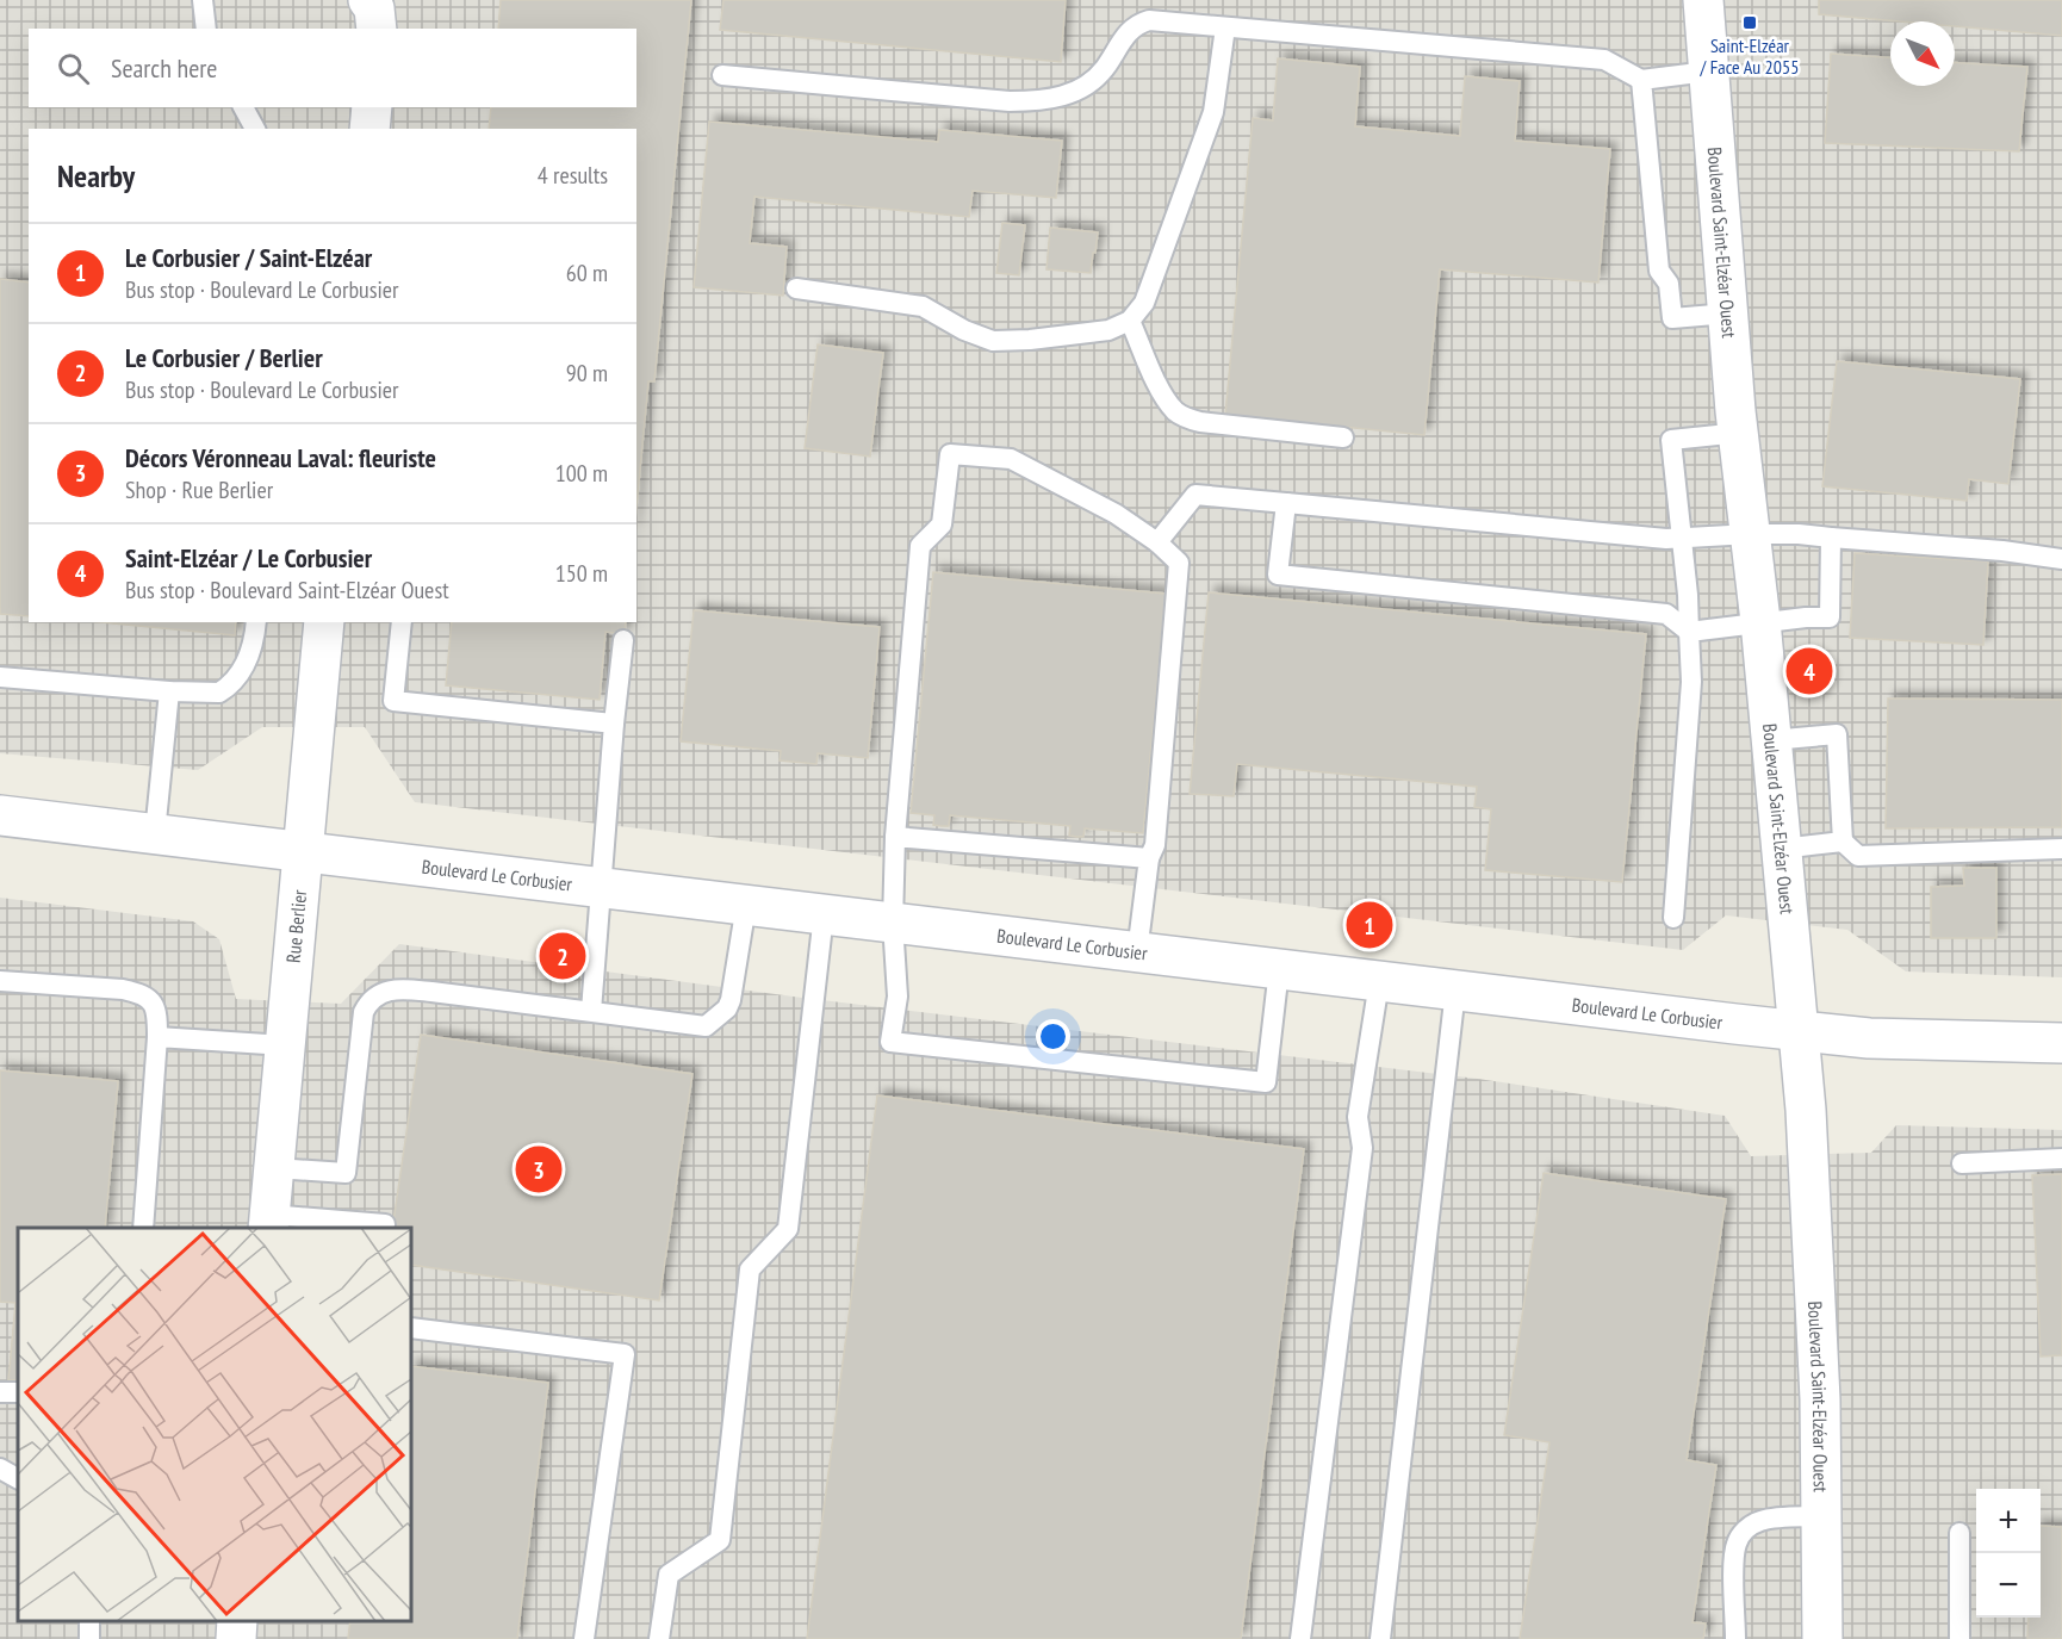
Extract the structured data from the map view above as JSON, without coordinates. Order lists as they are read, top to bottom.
{
  "streets": {
    "street": ["Boulevard Saint-Elzéar Ouest", "Boulevard Le Corbusier", "Rue Berlier"]
  },
  "crossings": [
    ["Boulevard Saint-Elzéar Ouest", "Boulevard Le Corbusier"],
    ["Boulevard Le Corbusier", "Rue Berlier"]
  ],
  "places": {
    "transit": ["Saint-Elzéar / Face Au 2055"]
  },
  "north": "bottom right",
  "page": {
    "search": "Search here",
    "heading": ["Nearby", "4 results"],
    "list": [
      {
        "mark": "1",
        "name": "Le Corbusier / Saint-Elzéar",
        "note": "Bus stop · Boulevard Le Corbusier",
        "value": "60 m"
      },
      {
        "mark": "2",
        "name": "Le Corbusier / Berlier",
        "note": "Bus stop · Boulevard Le Corbusier",
        "value": "90 m"
      },
      {
        "mark": "3",
        "name": "Décors Véronneau Laval: fleuriste",
        "note": "Shop · Rue Berlier",
        "value": "100 m"
      },
      {
        "mark": "4",
        "name": "Saint-Elzéar / Le Corbusier",
        "note": "Bus stop · Boulevard Saint-Elzéar Ouest",
        "value": "150 m"
      }
    ],
    "pins": [
      "4",
      "1",
      "2",
      "3"
    ],
    "map_buttons": ["+", "−"]
  }
}
